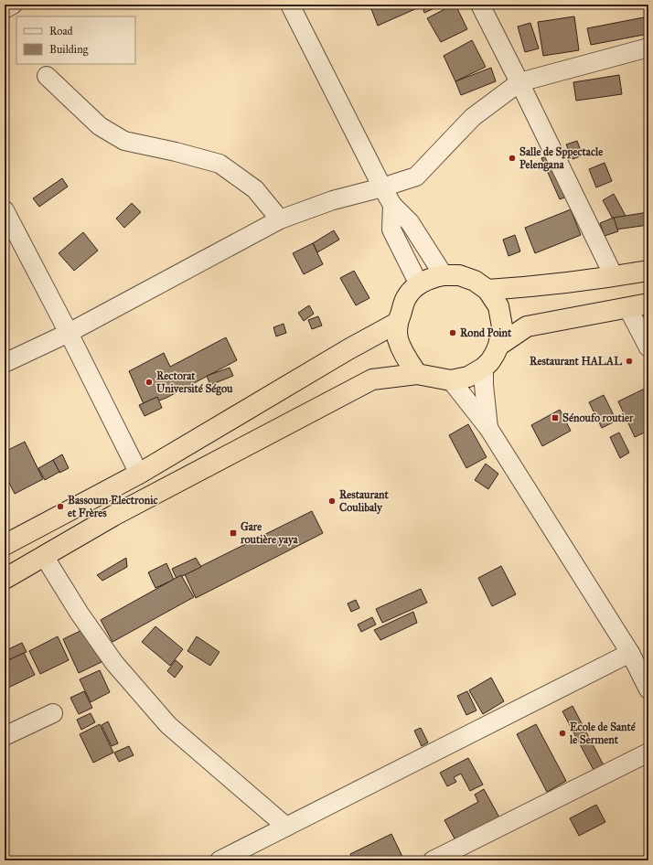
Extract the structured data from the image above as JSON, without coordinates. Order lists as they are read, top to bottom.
{
  "places": {
    "other": [
      "Salle de Sppectacle Pelengana",
      "Rond Point",
      "Restaurant HALAL",
      "Rectorat Université Ségou",
      "Restaurant Coulibaly",
      "Bassoum Electronic et Frères",
      "Ecole de Santé le Serment"
    ],
    "transit": ["Sénoufo routier", "Gare routière yaya"]
  },
  "legend": ["Road", "Building"]
}
